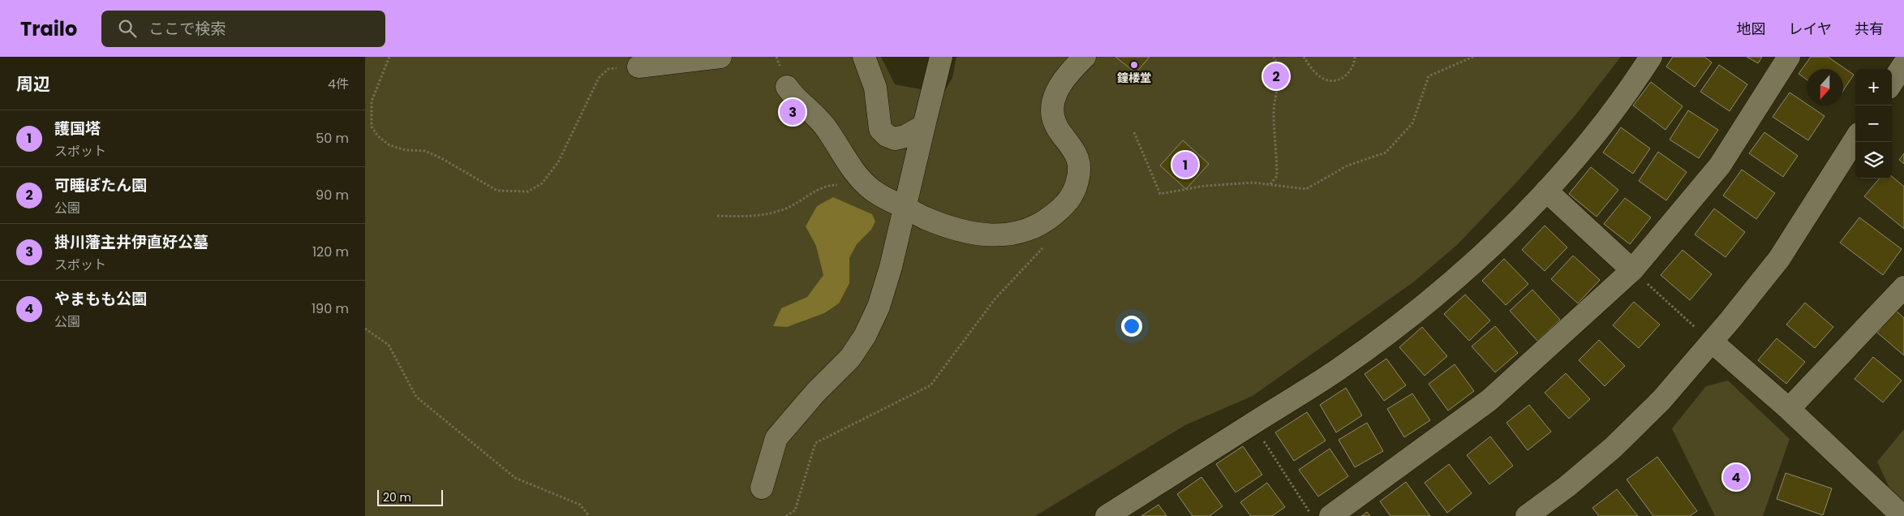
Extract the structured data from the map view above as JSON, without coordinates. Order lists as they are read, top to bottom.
{
  "places": ["鐘楼堂"],
  "scale_bar": "20 m",
  "north": "bottom",
  "page": {
    "header": "Trailo",
    "search": "ここで検索",
    "nav": ["地図", "レイヤ", "共有"],
    "heading": ["周辺", "4件"],
    "pins": [
      "2",
      "3",
      "1",
      "4"
    ],
    "map_buttons": ["+", "−"],
    "list": [
      {
        "mark": "1",
        "name": "護国塔",
        "note": "スポット",
        "value": "50 m"
      },
      {
        "mark": "2",
        "name": "可睡ぼたん園",
        "note": "公園",
        "value": "90 m"
      },
      {
        "mark": "3",
        "name": "掛川藩主井伊直好公墓",
        "note": "スポット",
        "value": "120 m"
      },
      {
        "mark": "4",
        "name": "やまもも公園",
        "note": "公園",
        "value": "190 m"
      }
    ],
    "scale": "20 m"
  }
}
